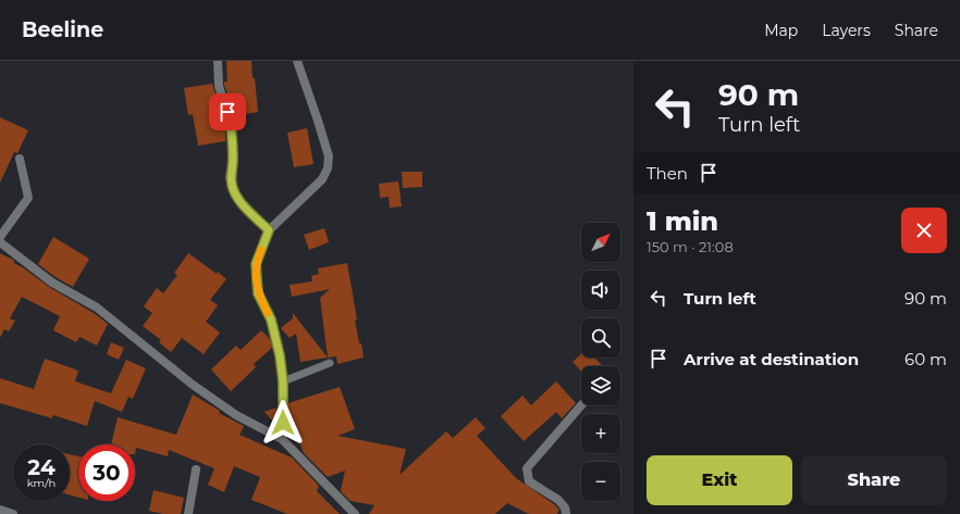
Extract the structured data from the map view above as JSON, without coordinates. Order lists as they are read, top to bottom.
{
  "north": "top right",
  "page": {
    "header": "Beeline",
    "nav": ["Map", "Layers", "Share"],
    "turn": ["90 m", "Turn left"],
    "then": "Then",
    "heading": ["1 min", "150 m · 21:08"],
    "map_buttons": ["+", "−"],
    "list": [
      {
        "name": "Turn left",
        "value": "90 m"
      },
      {
        "name": "Arrive at destination",
        "value": "60 m"
      }
    ],
    "speed": "24 km/h",
    "limit": "30",
    "buttons": ["Exit", "Share"]
  }
}
